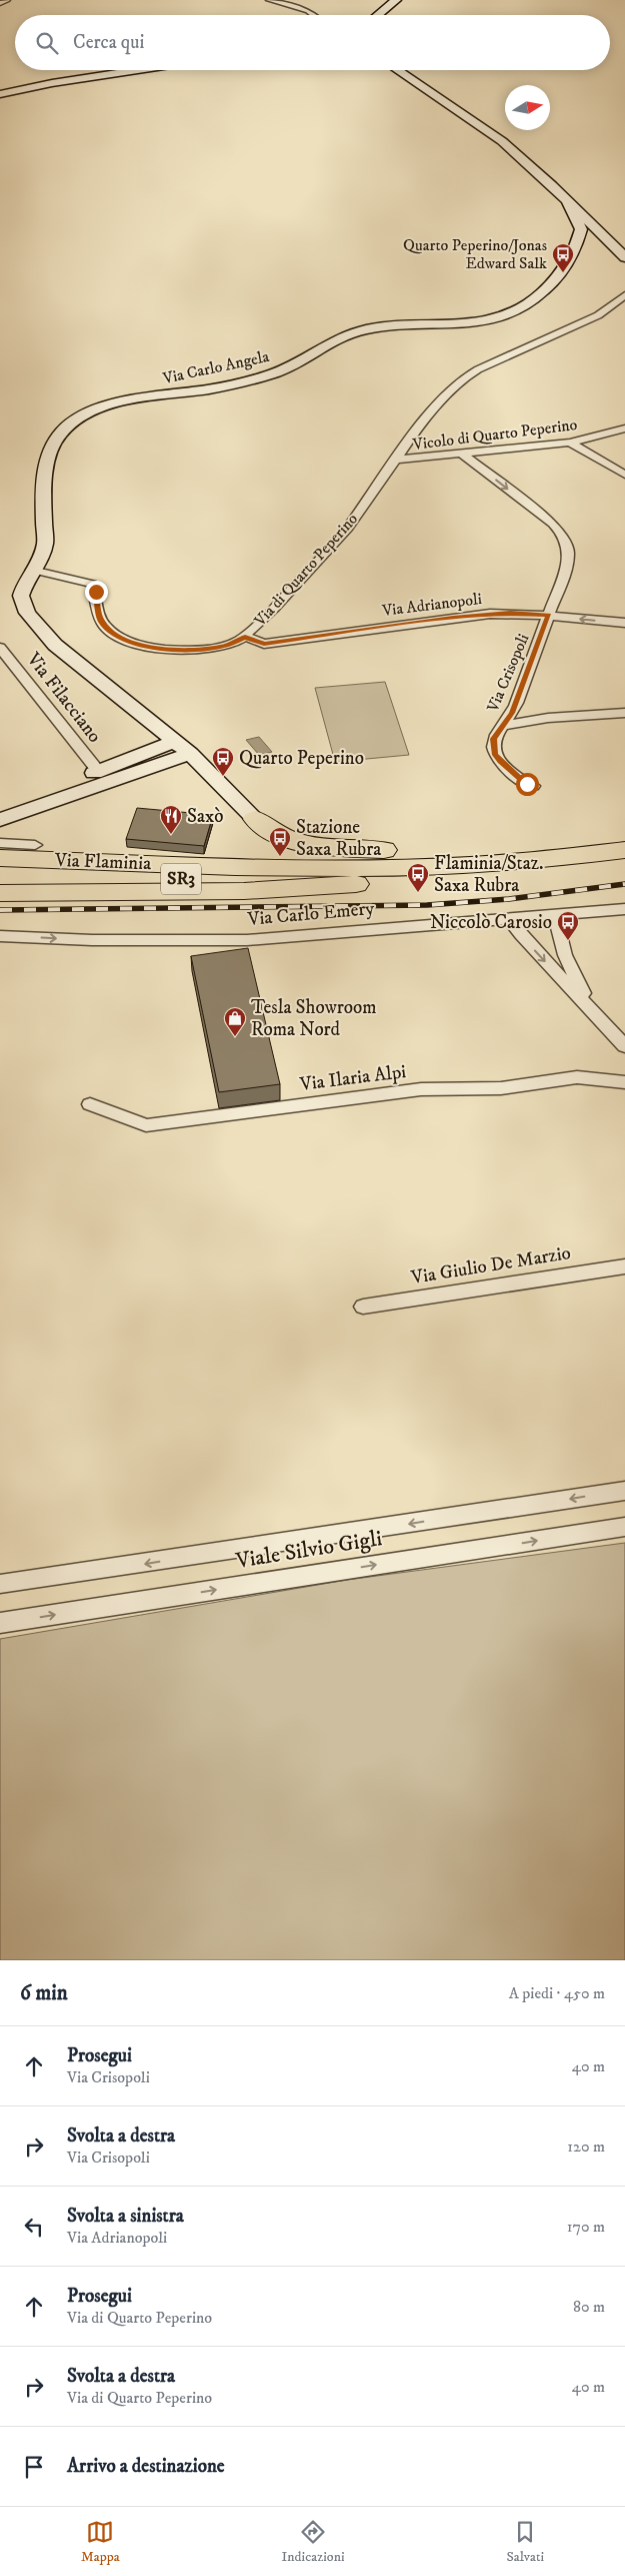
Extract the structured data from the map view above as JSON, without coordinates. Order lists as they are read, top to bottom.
{
  "streets": {
    "highway": ["Via Flaminia", "SR3"],
    "street": [
      "Via Carlo Angela",
      "Vicolo di Quarto Peperino",
      "Via di Quarto Peperino",
      "Via Adrianopoli",
      "Via Crisopoli",
      "Via Filacciano",
      "Via Carlo Emery",
      "Via Ilaria Alpi",
      "Via Giulio De Marzio",
      "Viale Silvio Gigli"
    ]
  },
  "crossings": [
    ["Via Carlo Angela", "Via di Quarto Peperino"],
    ["Vicolo di Quarto Peperino", "Via di Quarto Peperino"],
    ["Vicolo di Quarto Peperino", "Via Crisopoli"],
    ["Via di Quarto Peperino", "Via Adrianopoli"],
    ["Via Adrianopoli", "Via Crisopoli"]
  ],
  "one_way": ["Via Crisopoli", "Via Carlo Emery"],
  "places": {
    "bus stop": [
      "Quarto Peperino/Jonas Edward Salk",
      "Quarto Peperino",
      "Stazione Saxa Rubra",
      "Flaminia/Staz. Saxa Rubra",
      "Niccolò Carosio"
    ],
    "restaurant": ["Saxò"],
    "shop": ["Tesla Showroom Roma Nord"]
  },
  "north": "right",
  "page": {
    "search": "Cerca qui",
    "heading": ["6 min", "A piedi · 450 m"],
    "list": [
      ["Prosegui", "Via Crisopoli", "40 m"],
      ["Svolta a destra", "Via Crisopoli", "120 m"],
      ["Svolta a sinistra", "Via Adrianopoli", "170 m"],
      ["Prosegui", "Via di Quarto Peperino", "80 m"],
      ["Svolta a destra", "Via di Quarto Peperino", "40 m"],
      "Arrivo a destinazione"
    ],
    "nav": ["Mappa", "Indicazioni", "Salvati"]
  }
}
